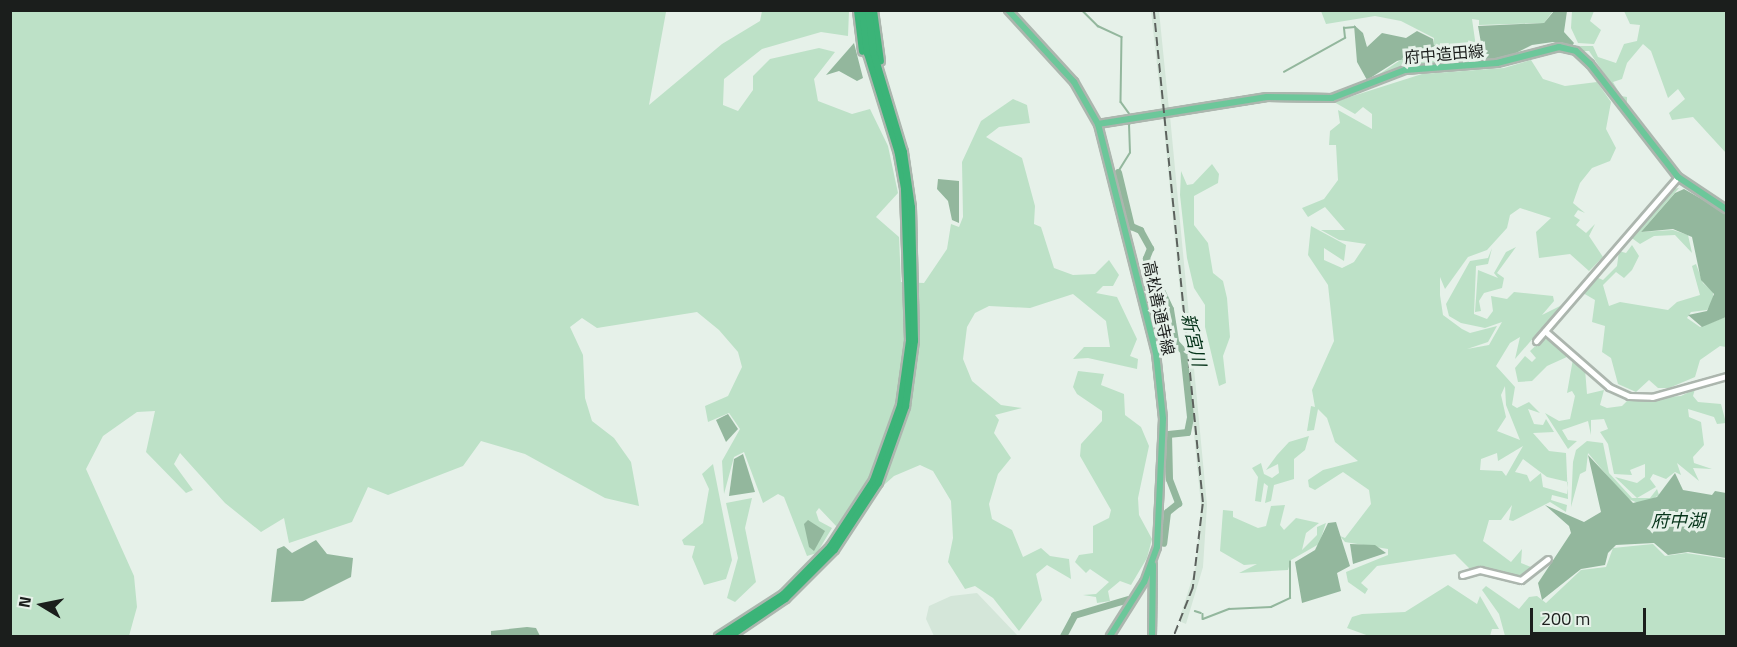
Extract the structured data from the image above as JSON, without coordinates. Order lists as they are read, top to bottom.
{
  "streets": {
    "main road": ["府中造田線", "高松善通寺線"]
  },
  "crossings": [
    ["府中造田線", "高松善通寺線"]
  ],
  "water": ["新宮川", "府中湖"],
  "scale_bar": "200 m",
  "north": "left"
}
